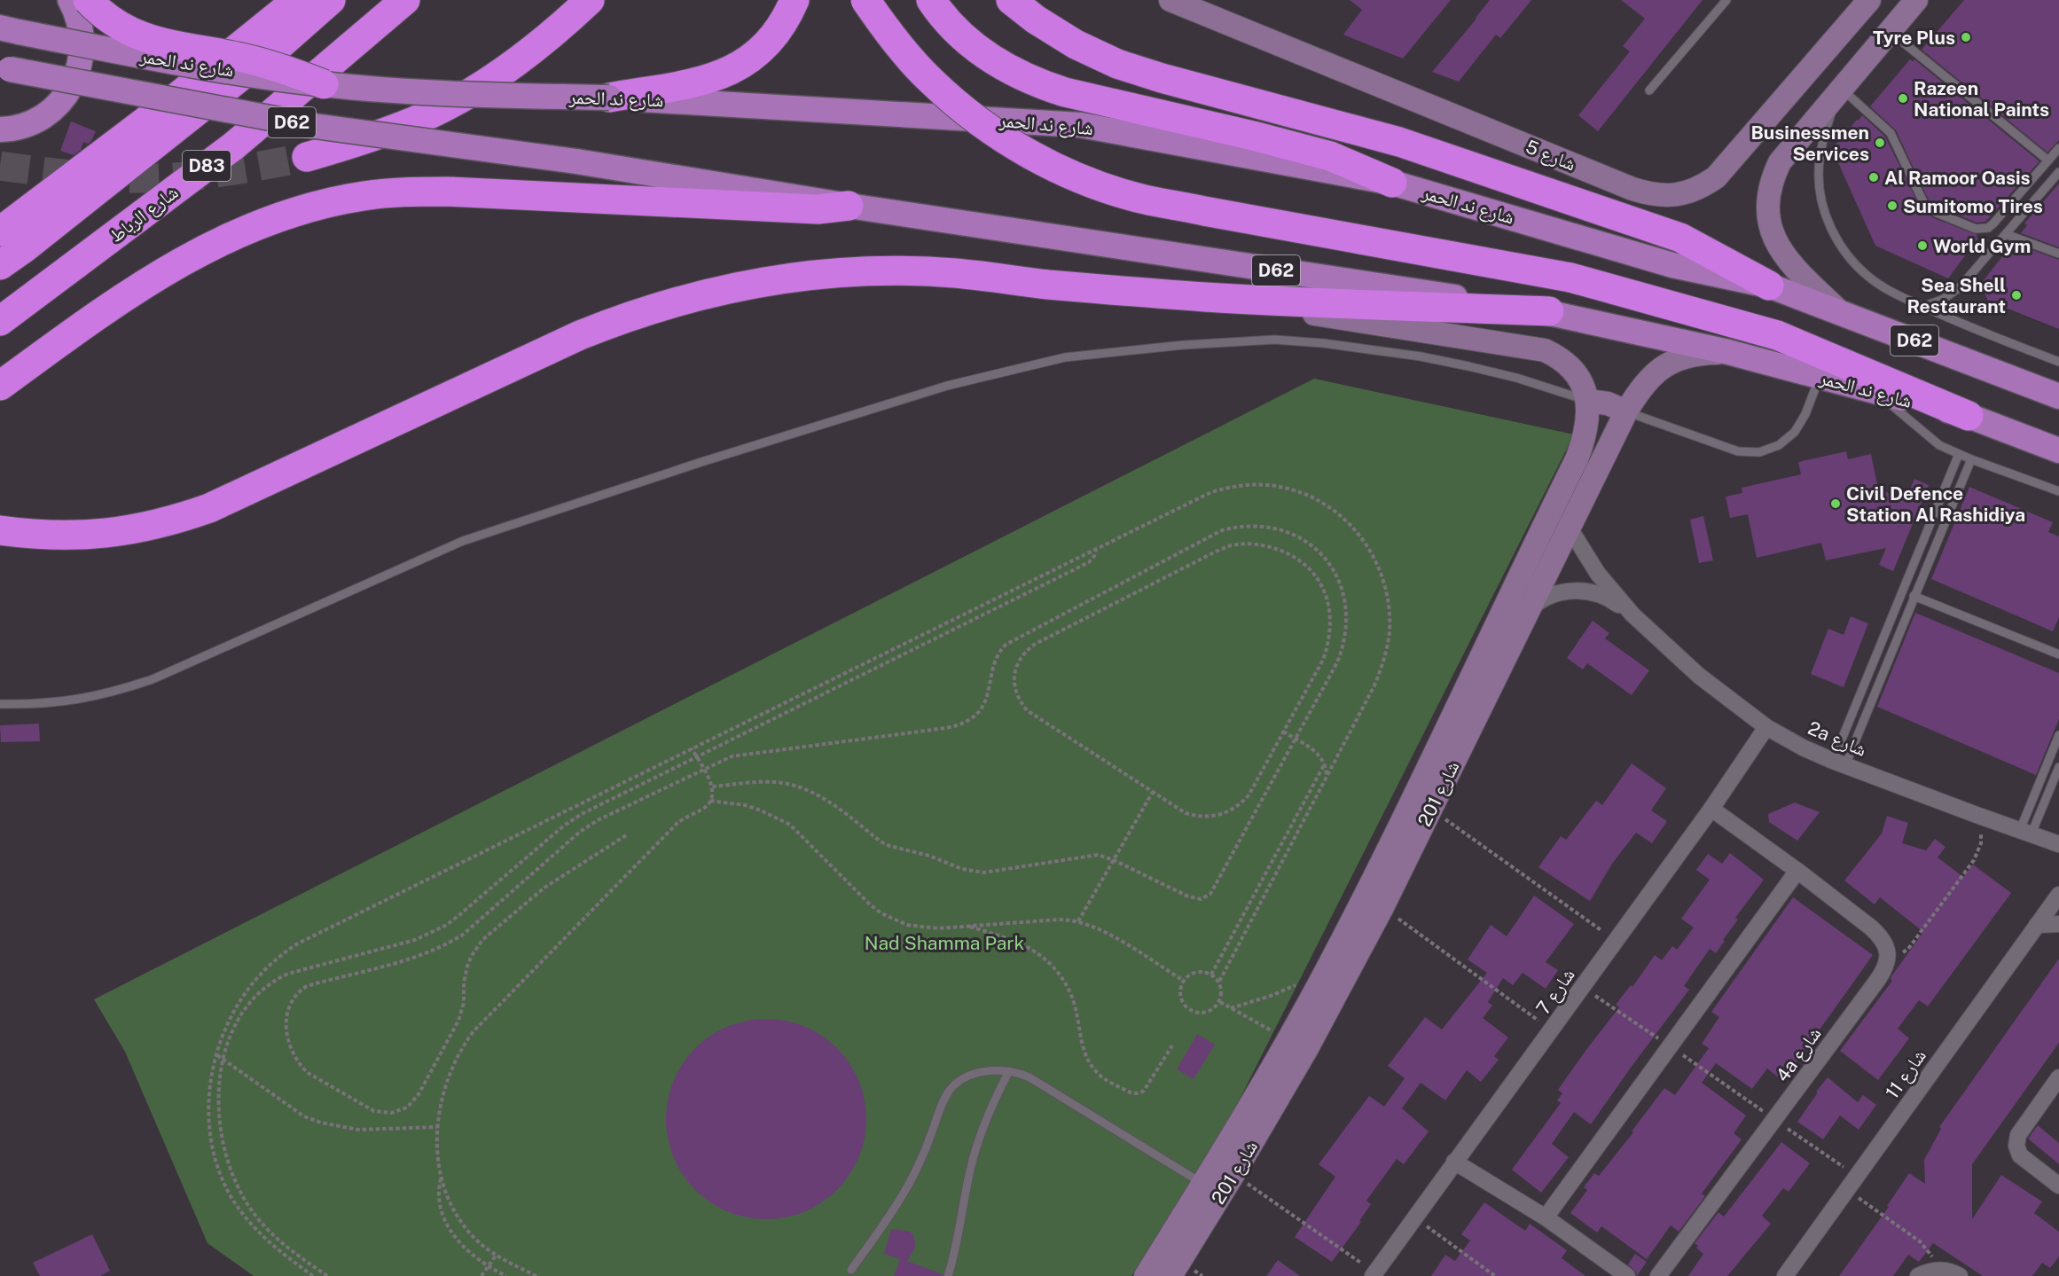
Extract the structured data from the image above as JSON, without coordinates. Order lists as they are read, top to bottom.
{
  "streets": {
    "highway": ["D83", "شارع الرباط"],
    "main road": ["شارع ند الحمر", "D62"],
    "street": [
      "شارع 5",
      "2a شارع",
      "شارع 201",
      "شارع 7",
      "4a شارع",
      "شارع 11"
    ]
  },
  "crossings": [
    ["شارع ند الحمر", "شارع 201"],
    ["2a شارع", "شارع 201"],
    ["2a شارع", "شارع 7"]
  ],
  "parks": ["Nad Shamma Park"],
  "places": [
    "Tyre Plus",
    "Razeen National Paints",
    "Businessmen Services",
    "Al Ramoor Oasis",
    "Sumitomo Tires",
    "World Gym",
    "Sea Shell Restaurant",
    "Civil Defence Station Al Rashidiya"
  ]
}
